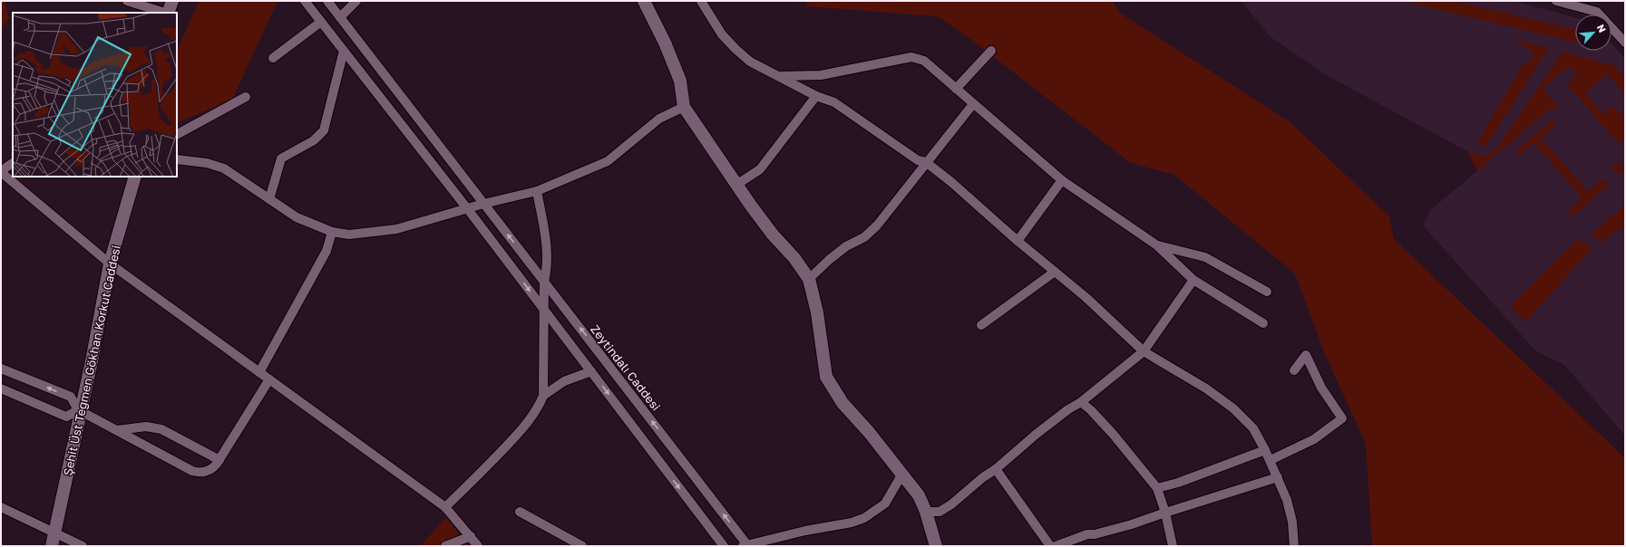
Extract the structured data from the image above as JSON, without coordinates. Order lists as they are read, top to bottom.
{
  "streets": {
    "street": ["Şehit Üst Teğmen Gökhan Korkut Caddesi", "Zeytindalı Caddesi"]
  },
  "north": "top right"
}
